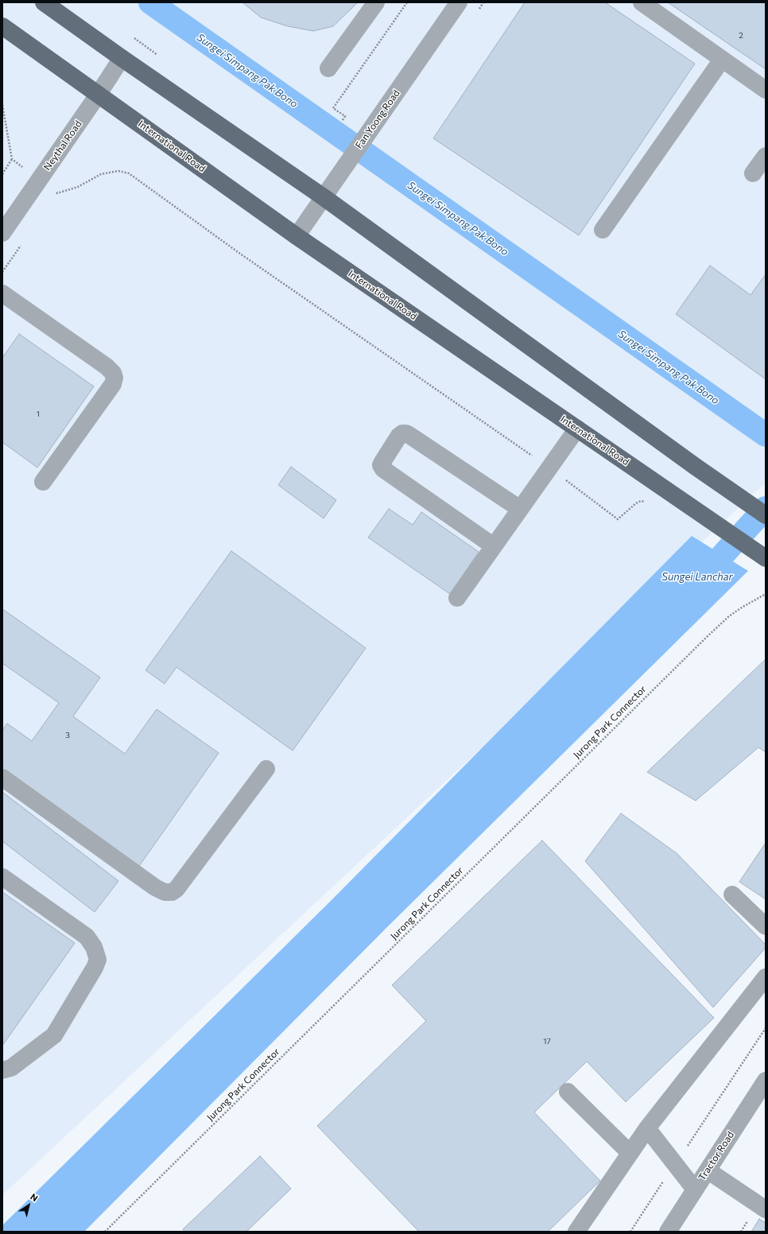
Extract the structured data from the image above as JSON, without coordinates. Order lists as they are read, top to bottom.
{
  "streets": {
    "main road": ["International Road"],
    "street": ["Fan Yoong Road", "Neythal Road", "Tractor Road"],
    "path": ["Jurong Park Connector"]
  },
  "crossings": [
    ["Fan Yoong Road", "International Road"],
    ["Neythal Road", "International Road"]
  ],
  "water": ["Sungei Simpang Pak Bono", "Sungei Lanchar"],
  "house_numbers": [
    "2",
    "1",
    "3",
    "17"
  ],
  "north": "top right"
}
